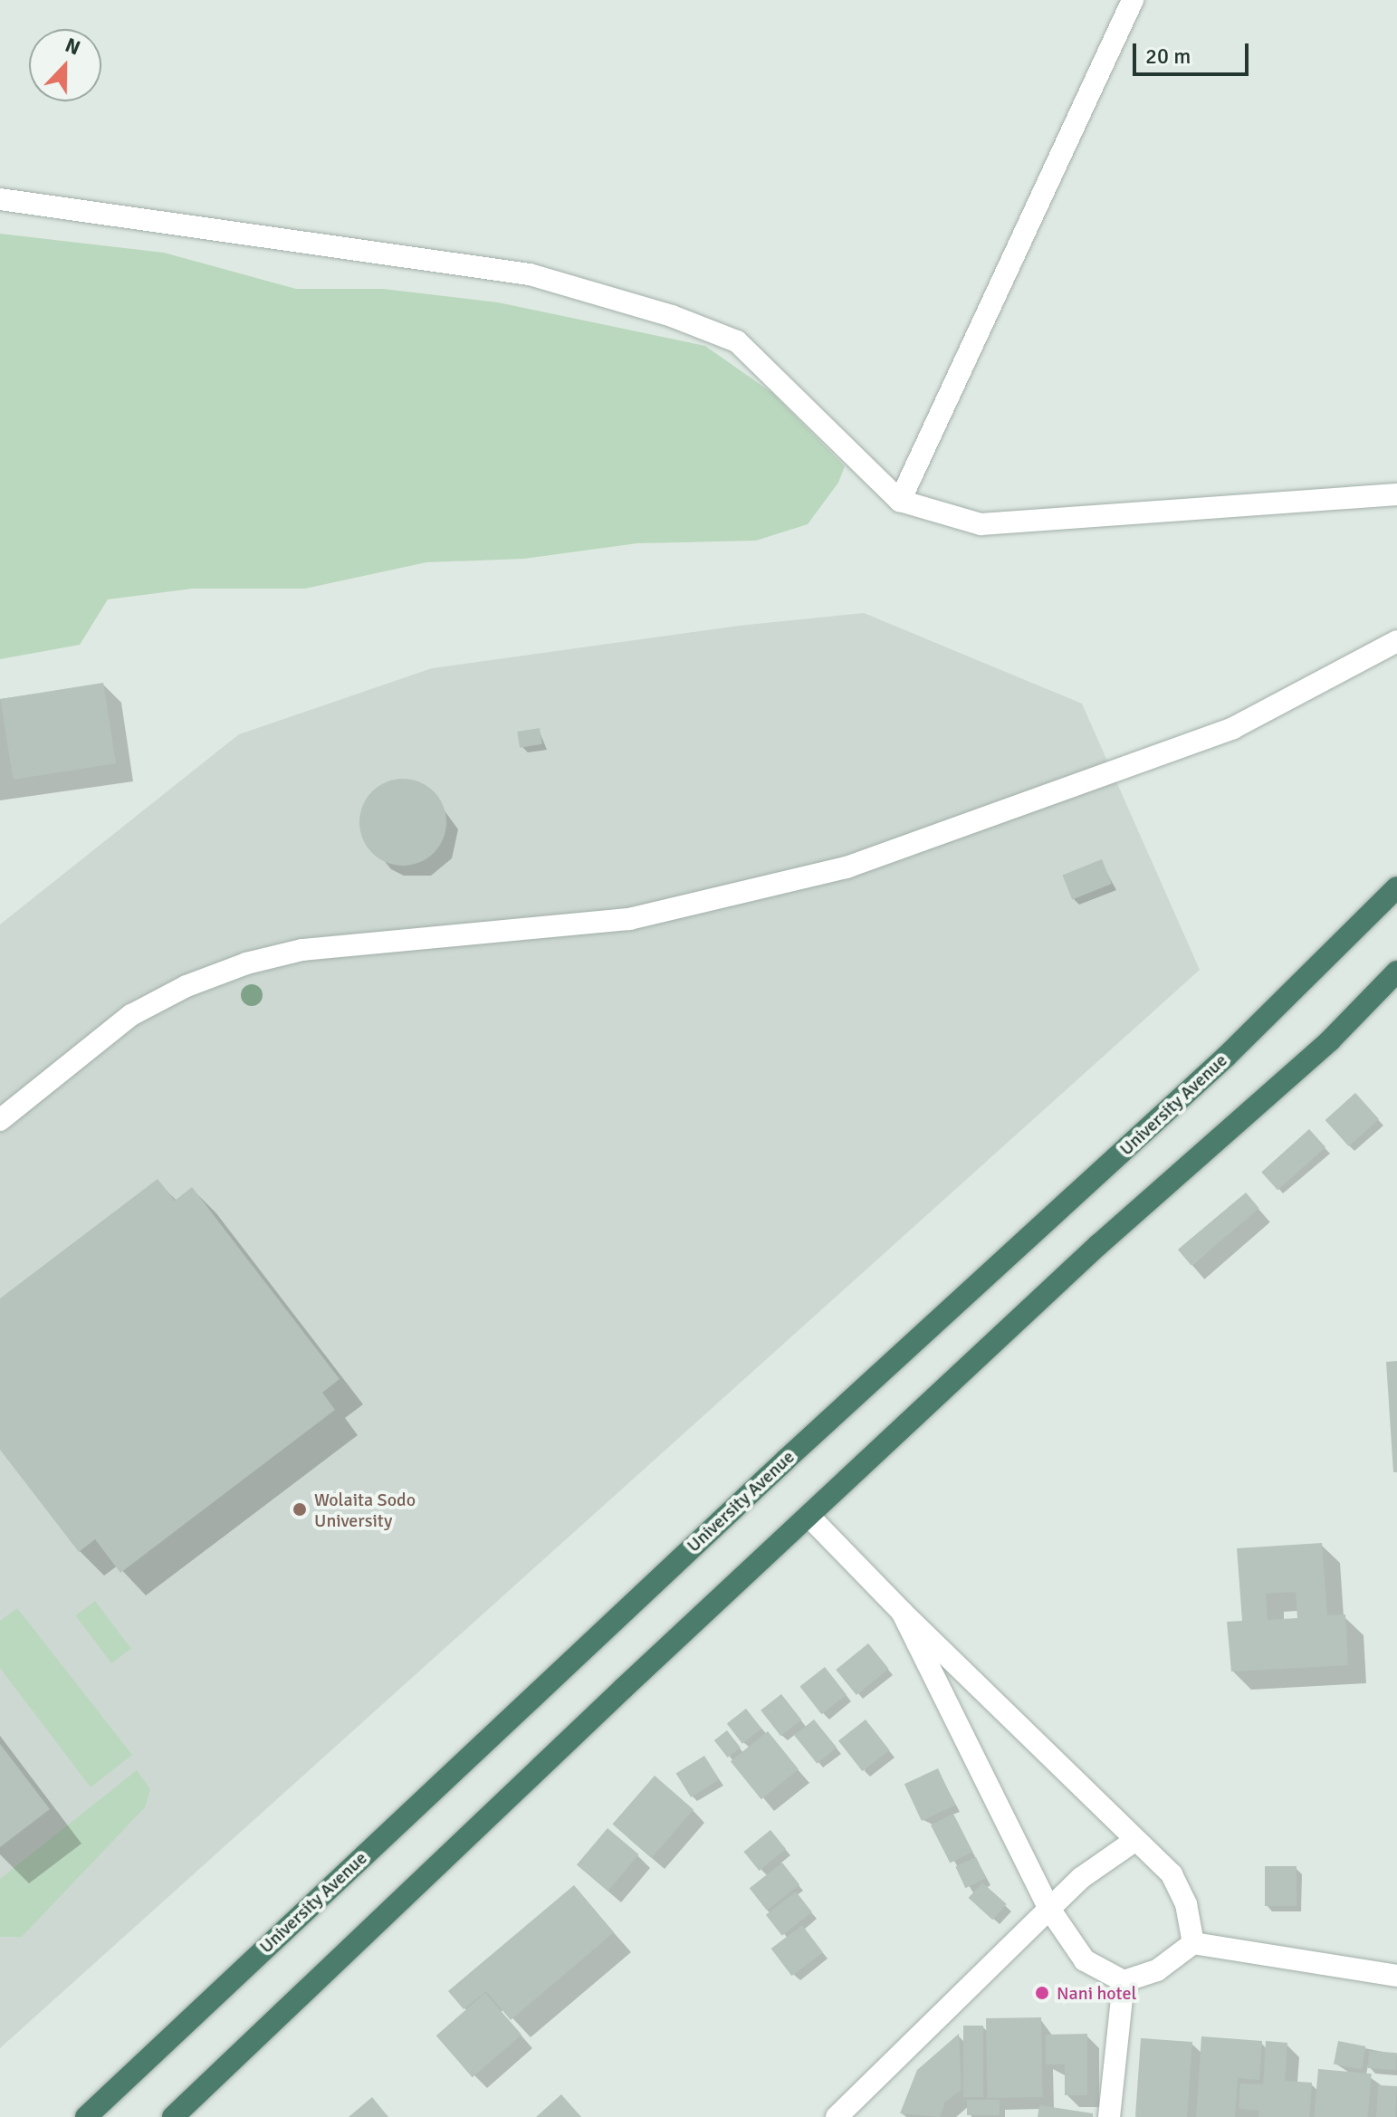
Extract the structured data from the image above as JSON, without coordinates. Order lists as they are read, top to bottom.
{
  "streets": {
    "highway": ["University Avenue"]
  },
  "places": ["Wolaita Sodo University", "Nani hotel"],
  "scale_bar": "20 m",
  "north": "top"
}
